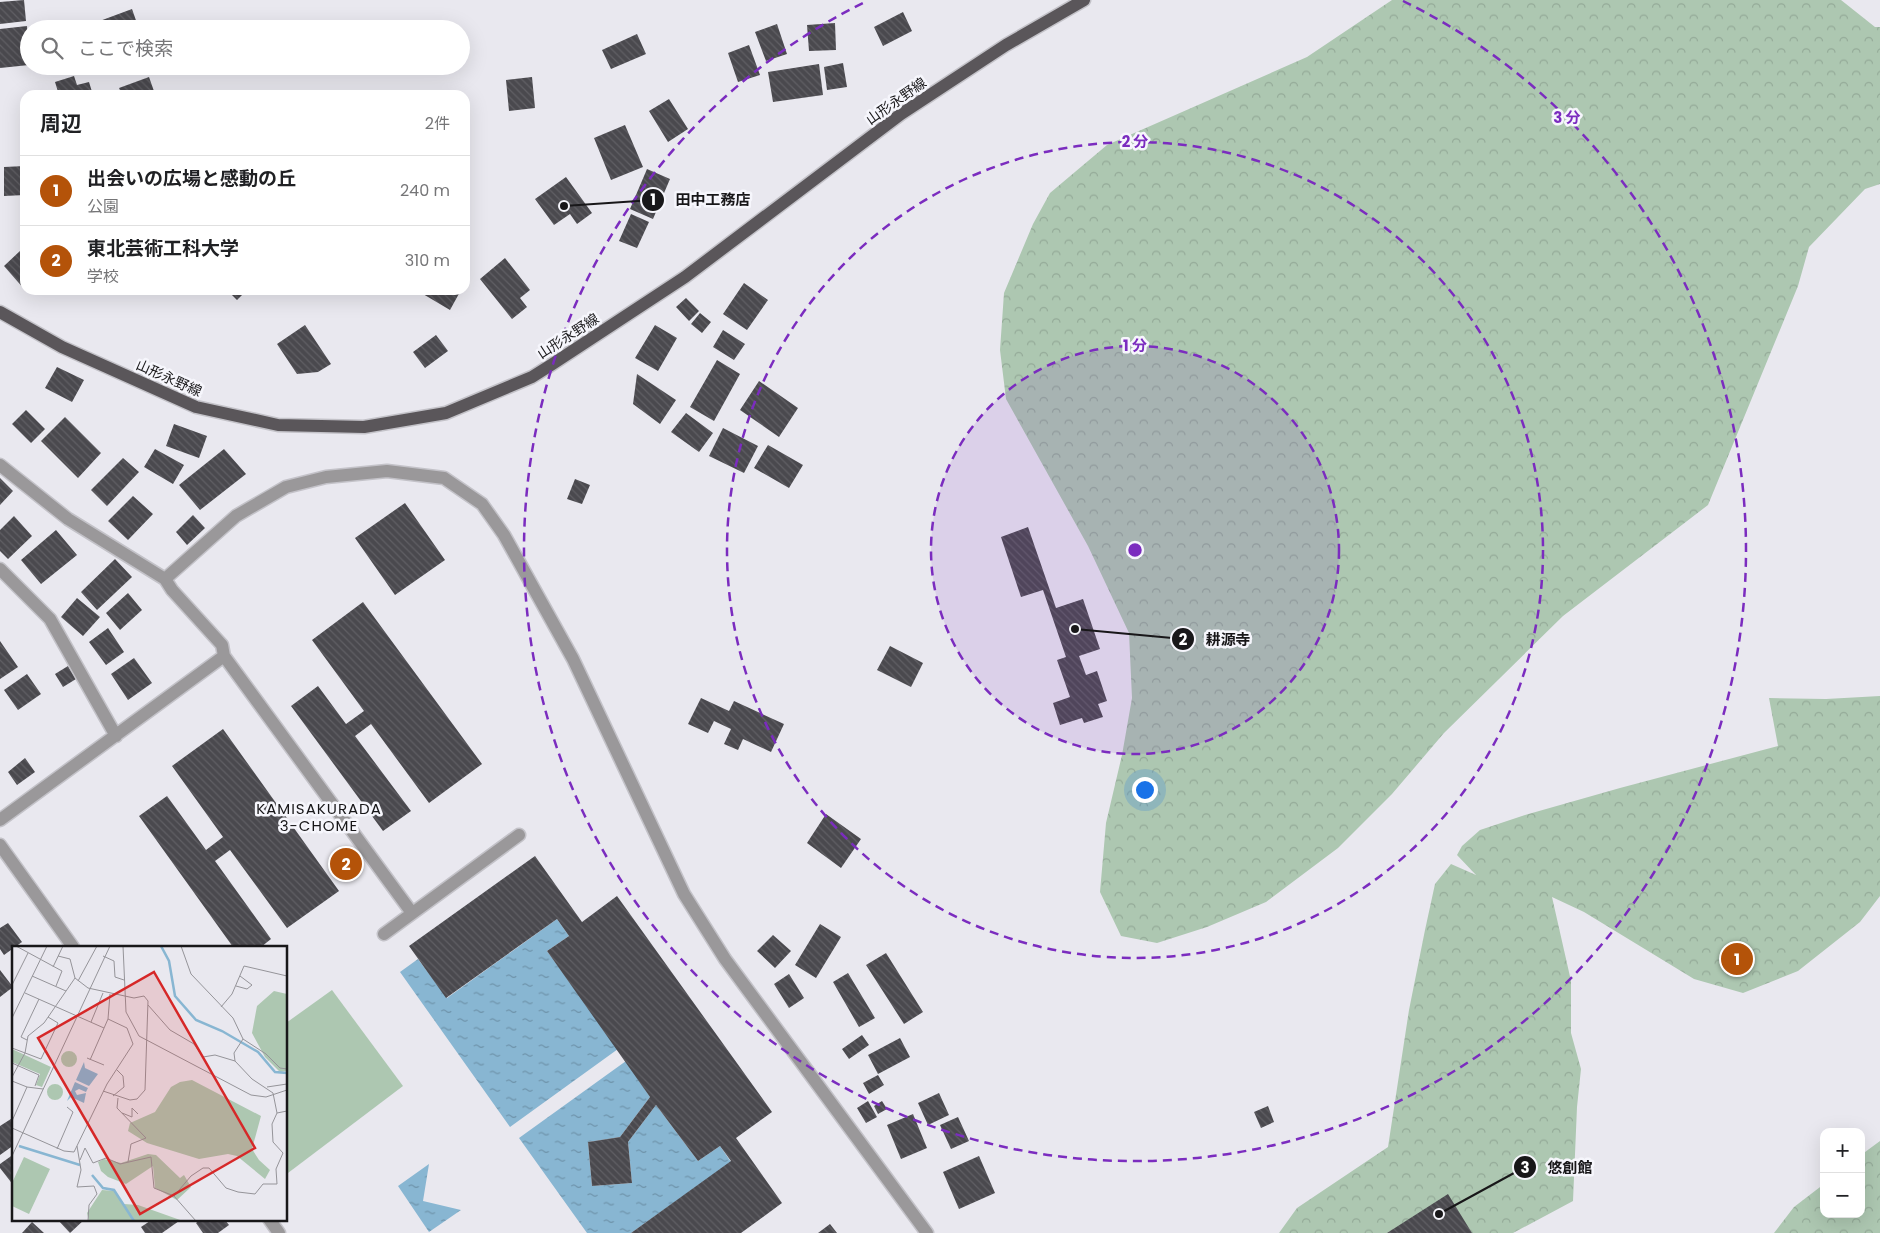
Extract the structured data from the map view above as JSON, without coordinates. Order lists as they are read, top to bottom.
{
  "streets": {
    "main road": ["山形永野線"]
  },
  "districts": ["KAMISAKURADA 3-CHOME"],
  "places": ["田中工務店", "耕源寺", "悠創館"],
  "page": {
    "search": "ここで検索",
    "heading": ["周辺", "2件"],
    "list": [
      {
        "mark": "1",
        "name": "出会いの広場と感動の丘",
        "note": "公園",
        "value": "240 m"
      },
      {
        "mark": "2",
        "name": "東北芸術工科大学",
        "note": "学校",
        "value": "310 m"
      }
    ],
    "pins": ["2", "1"],
    "map_buttons": ["+", "−"]
  },
  "rings": ["3 分", "2 分", "1 分"]
}
